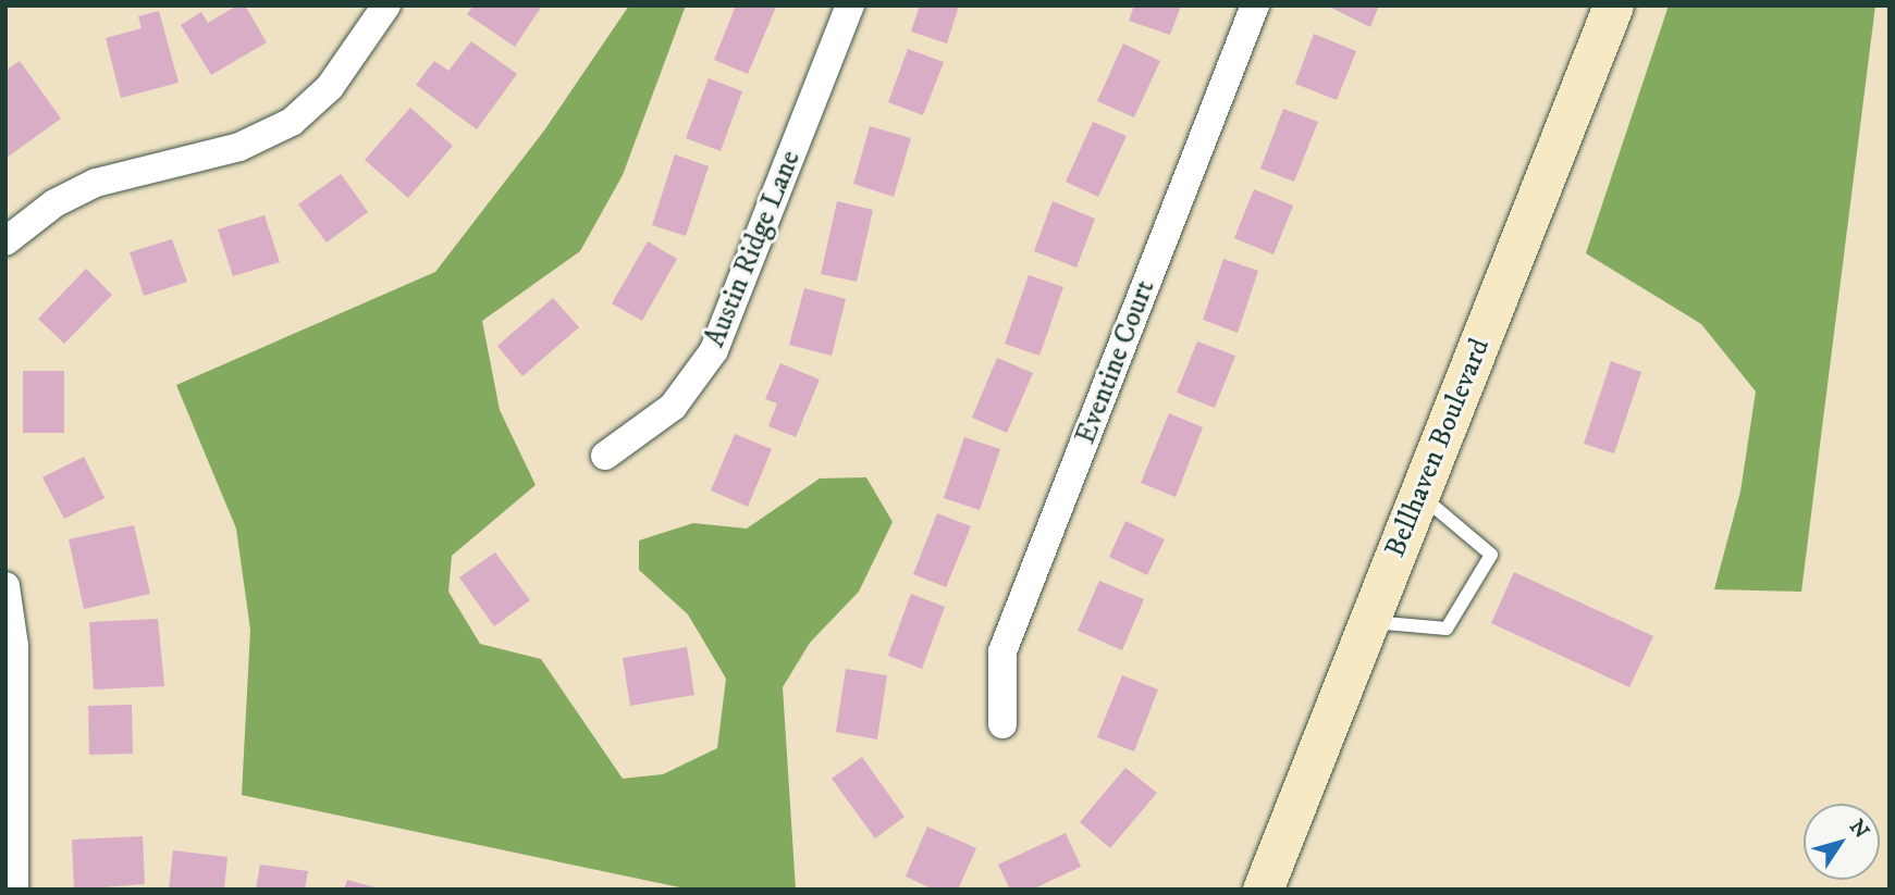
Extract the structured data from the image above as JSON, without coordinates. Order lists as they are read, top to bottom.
{
  "streets": {
    "main road": ["Bellhaven Boulevard"],
    "street": ["Austin Ridge Lane", "Eventine Court"]
  },
  "north": "top right"
}
